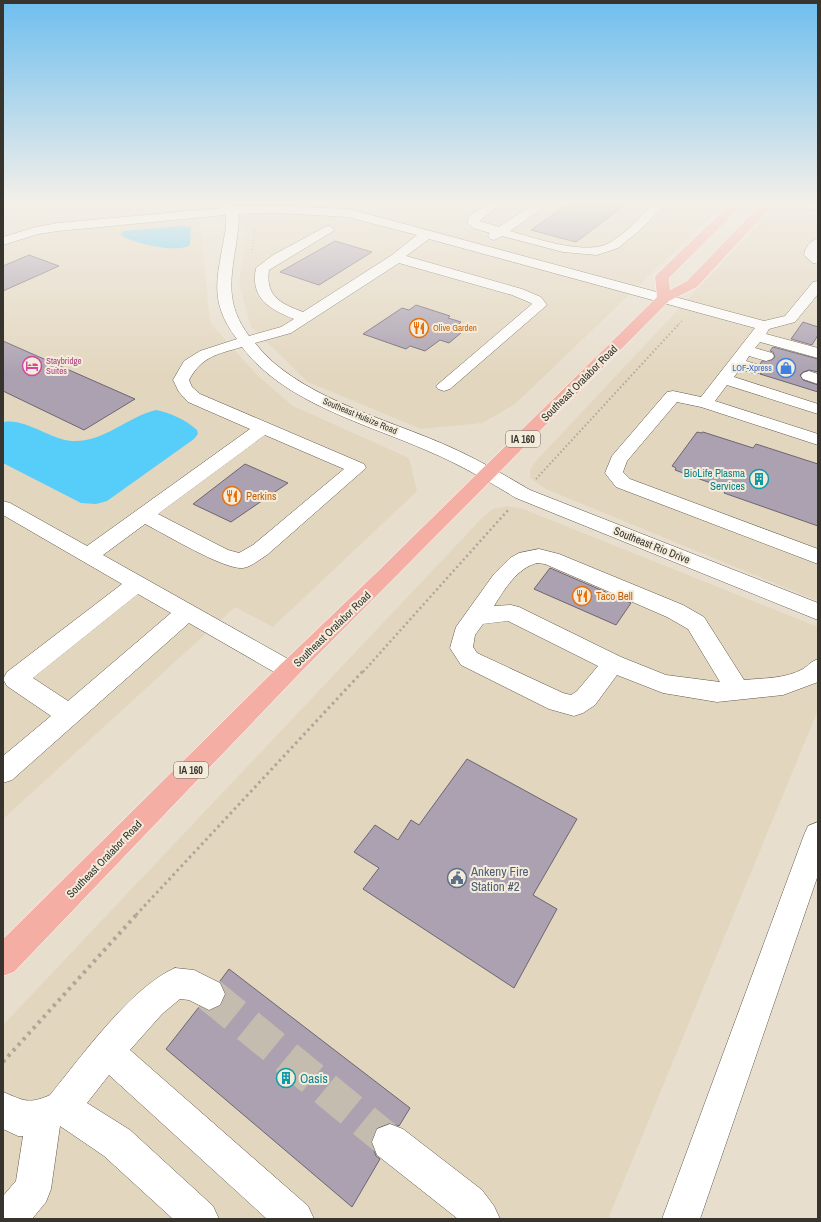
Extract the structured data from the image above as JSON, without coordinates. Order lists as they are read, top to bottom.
{
  "streets": {
    "main road": ["Southeast Oralabor Road", "IA 160"],
    "street": ["Southeast Hulsize Road", "Southeast Rio Drive"]
  },
  "crossings": [
    ["Southeast Oralabor Road", "Southeast Hulsize Road"],
    ["Southeast Oralabor Road", "Southeast Rio Drive"],
    ["Southeast Hulsize Road", "Southeast Rio Drive"]
  ],
  "places": {
    "restaurant": ["Olive Garden", "Perkins", "Taco Bell"],
    "hotel": ["Staybridge Suites"],
    "shop": ["LOF-Xpress"],
    "building": ["BioLife Plasma Services", "Oasis"],
    "public building": ["Ankeny Fire Station #2"]
  }
}
